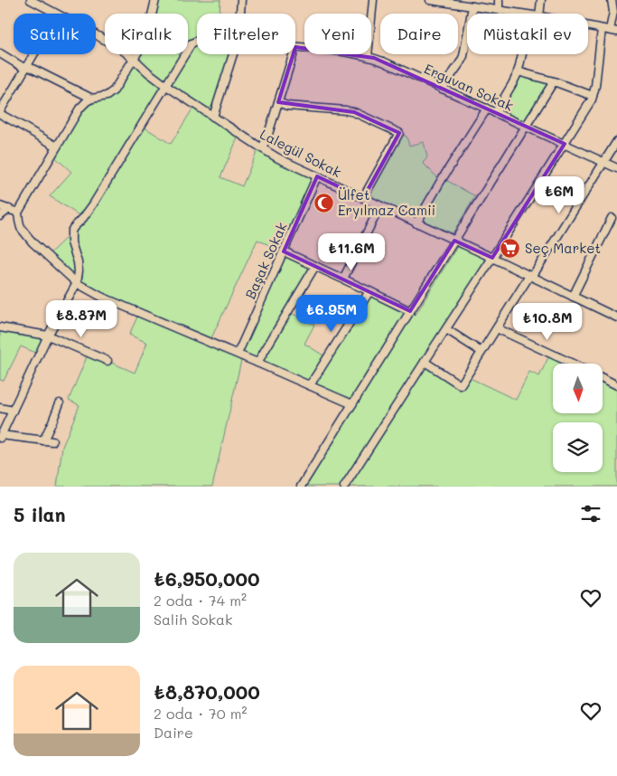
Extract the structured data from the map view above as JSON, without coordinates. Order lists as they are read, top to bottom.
{
  "streets": {
    "street": ["Erguvan Sokak", "Lalegül Sokak", "Başak Sokak"]
  },
  "crossings": [
    ["Erguvan Sokak", "Lalegül Sokak"],
    ["Lalegül Sokak", "Başak Sokak"]
  ],
  "places": {
    "mosque": ["Ülfet Eryılmaz Camii"],
    "supermarket": ["Seç Market"]
  },
  "north": "bottom",
  "page": {
    "chip": [
      "Satılık",
      "Kiralık",
      "Filtreler",
      "Yeni",
      "Daire",
      "Müstakil ev"
    ],
    "price": [
      "₺6M",
      "₺11.6M",
      "₺6.95M",
      "₺8.87M",
      "₺10.8M"
    ],
    "heading": "5 ilan",
    "list": [
      {
        "name": "₺6,950,000",
        "note": "2 oda · 74 m² · Salih Sokak"
      },
      {
        "name": "₺8,870,000",
        "note": "2 oda · 70 m² · Daire"
      }
    ]
  }
}
